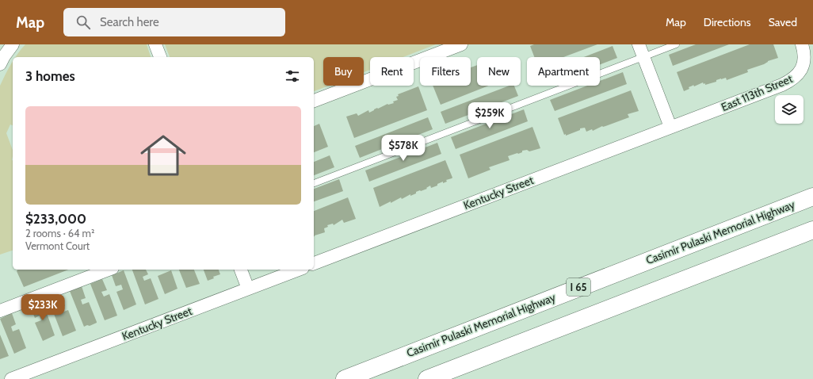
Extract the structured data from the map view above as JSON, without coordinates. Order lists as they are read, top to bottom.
{
  "streets": {
    "highway": ["Casimir Pulaski Memorial Highway", "I 65"],
    "street": ["East 113th Street", "Kentucky Street"]
  },
  "crossings": [
    ["East 113th Street", "Kentucky Street"]
  ],
  "page": {
    "header": "Map",
    "search": "Search here",
    "nav": ["Map", "Directions", "Saved"],
    "chip": [
      "Buy",
      "Rent",
      "Filters",
      "New",
      "Apartment"
    ],
    "heading": "3 homes",
    "list": [
      {
        "name": "$233,000",
        "note": "2 rooms · 64 m² · Vermont Court"
      }
    ],
    "price": ["$259K", "$578K", "$233K"]
  }
}
